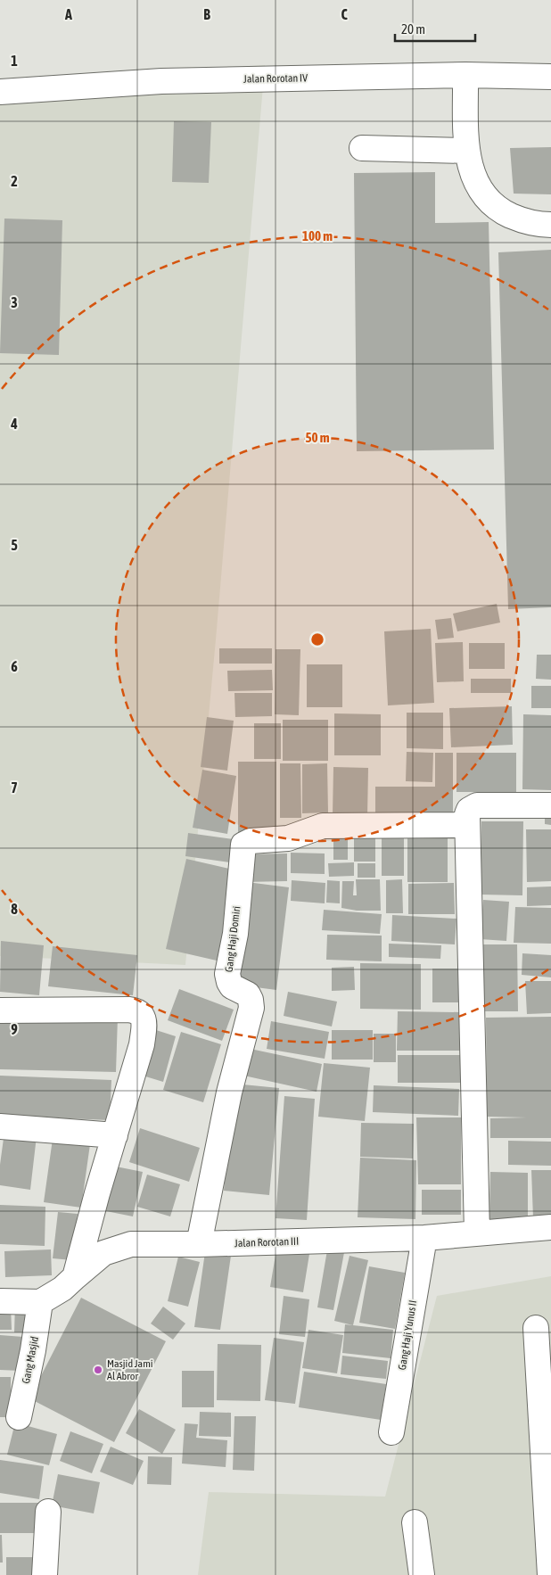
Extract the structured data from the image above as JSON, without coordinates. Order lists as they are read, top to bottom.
{
  "streets": {
    "street": [
      "Jalan Rorotan IV",
      "Gang Haji Domiri",
      "Jalan Rorotan III",
      "Gang Haji Yunus II",
      "Gang Masjid"
    ]
  },
  "crossings": [
    ["Gang Haji Domiri", "Jalan Rorotan III"],
    ["Jalan Rorotan III", "Gang Haji Yunus II"],
    ["Jalan Rorotan III", "Gang Masjid"]
  ],
  "places": ["Masjid Jami Al Abror"],
  "scale_bar": "20 m",
  "grid": {
    "columns": ["A", "B", "C"],
    "rows": [
      "1",
      "2",
      "3",
      "4",
      "5",
      "6",
      "7",
      "8",
      "9"
    ]
  },
  "rings": ["100 m", "50 m"]
}
